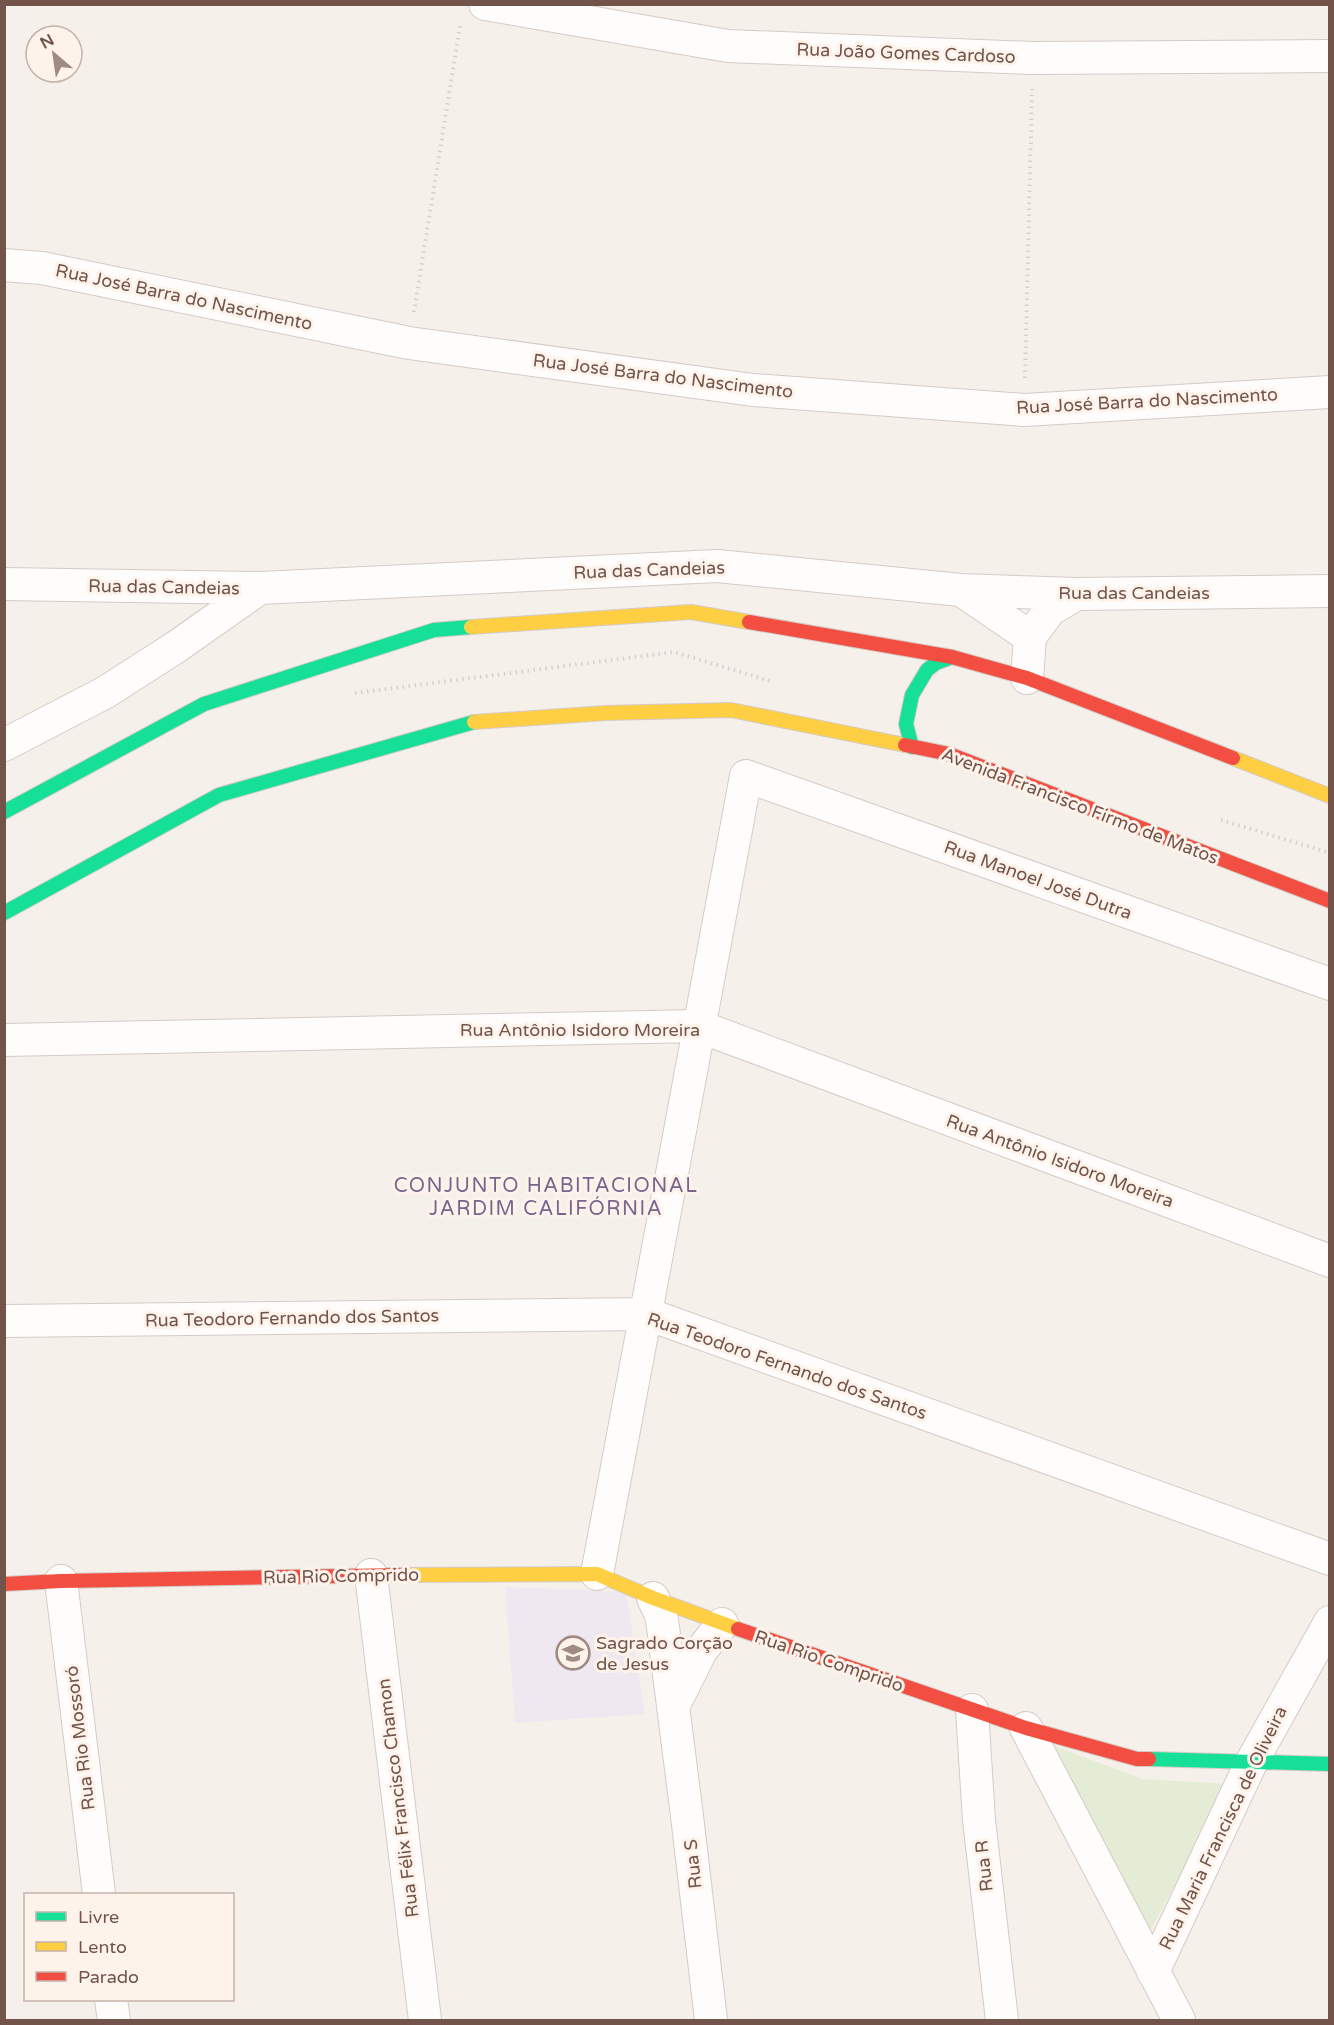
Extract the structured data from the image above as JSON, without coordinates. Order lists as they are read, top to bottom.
{
  "streets": {
    "street": [
      "Rua João Gomes Cardoso",
      "Rua José Barra do Nascimento",
      "Rua das Candeias",
      "Avenida Francisco Firmo de Matos",
      "Rua Manoel José Dutra",
      "Rua Antônio Isidoro Moreira",
      "Rua Teodoro Fernando dos Santos",
      "Rua Rio Comprido",
      "Rua Rio Mossoró",
      "Rua Félix Francisco Chamon",
      "Rua Maria Francisca de Oliveira",
      "Rua S",
      "Rua R"
    ]
  },
  "crossings": [
    ["Rua Manoel José Dutra", "Rua Antônio Isidoro Moreira"],
    ["Rua Rio Comprido", "Rua Rio Mossoró"],
    ["Rua Rio Comprido", "Rua Félix Francisco Chamon"],
    ["Rua Rio Comprido", "Rua Maria Francisca de Oliveira"],
    ["Rua Rio Comprido", "Rua S"],
    ["Rua Rio Comprido", "Rua R"]
  ],
  "districts": ["CONJUNTO HABITACIONAL JARDIM CALIFÓRNIA"],
  "places": {
    "school or university": ["Sagrado Corção de Jesus"]
  },
  "legend": ["Livre", "Lento", "Parado"],
  "north": "top left"
}
